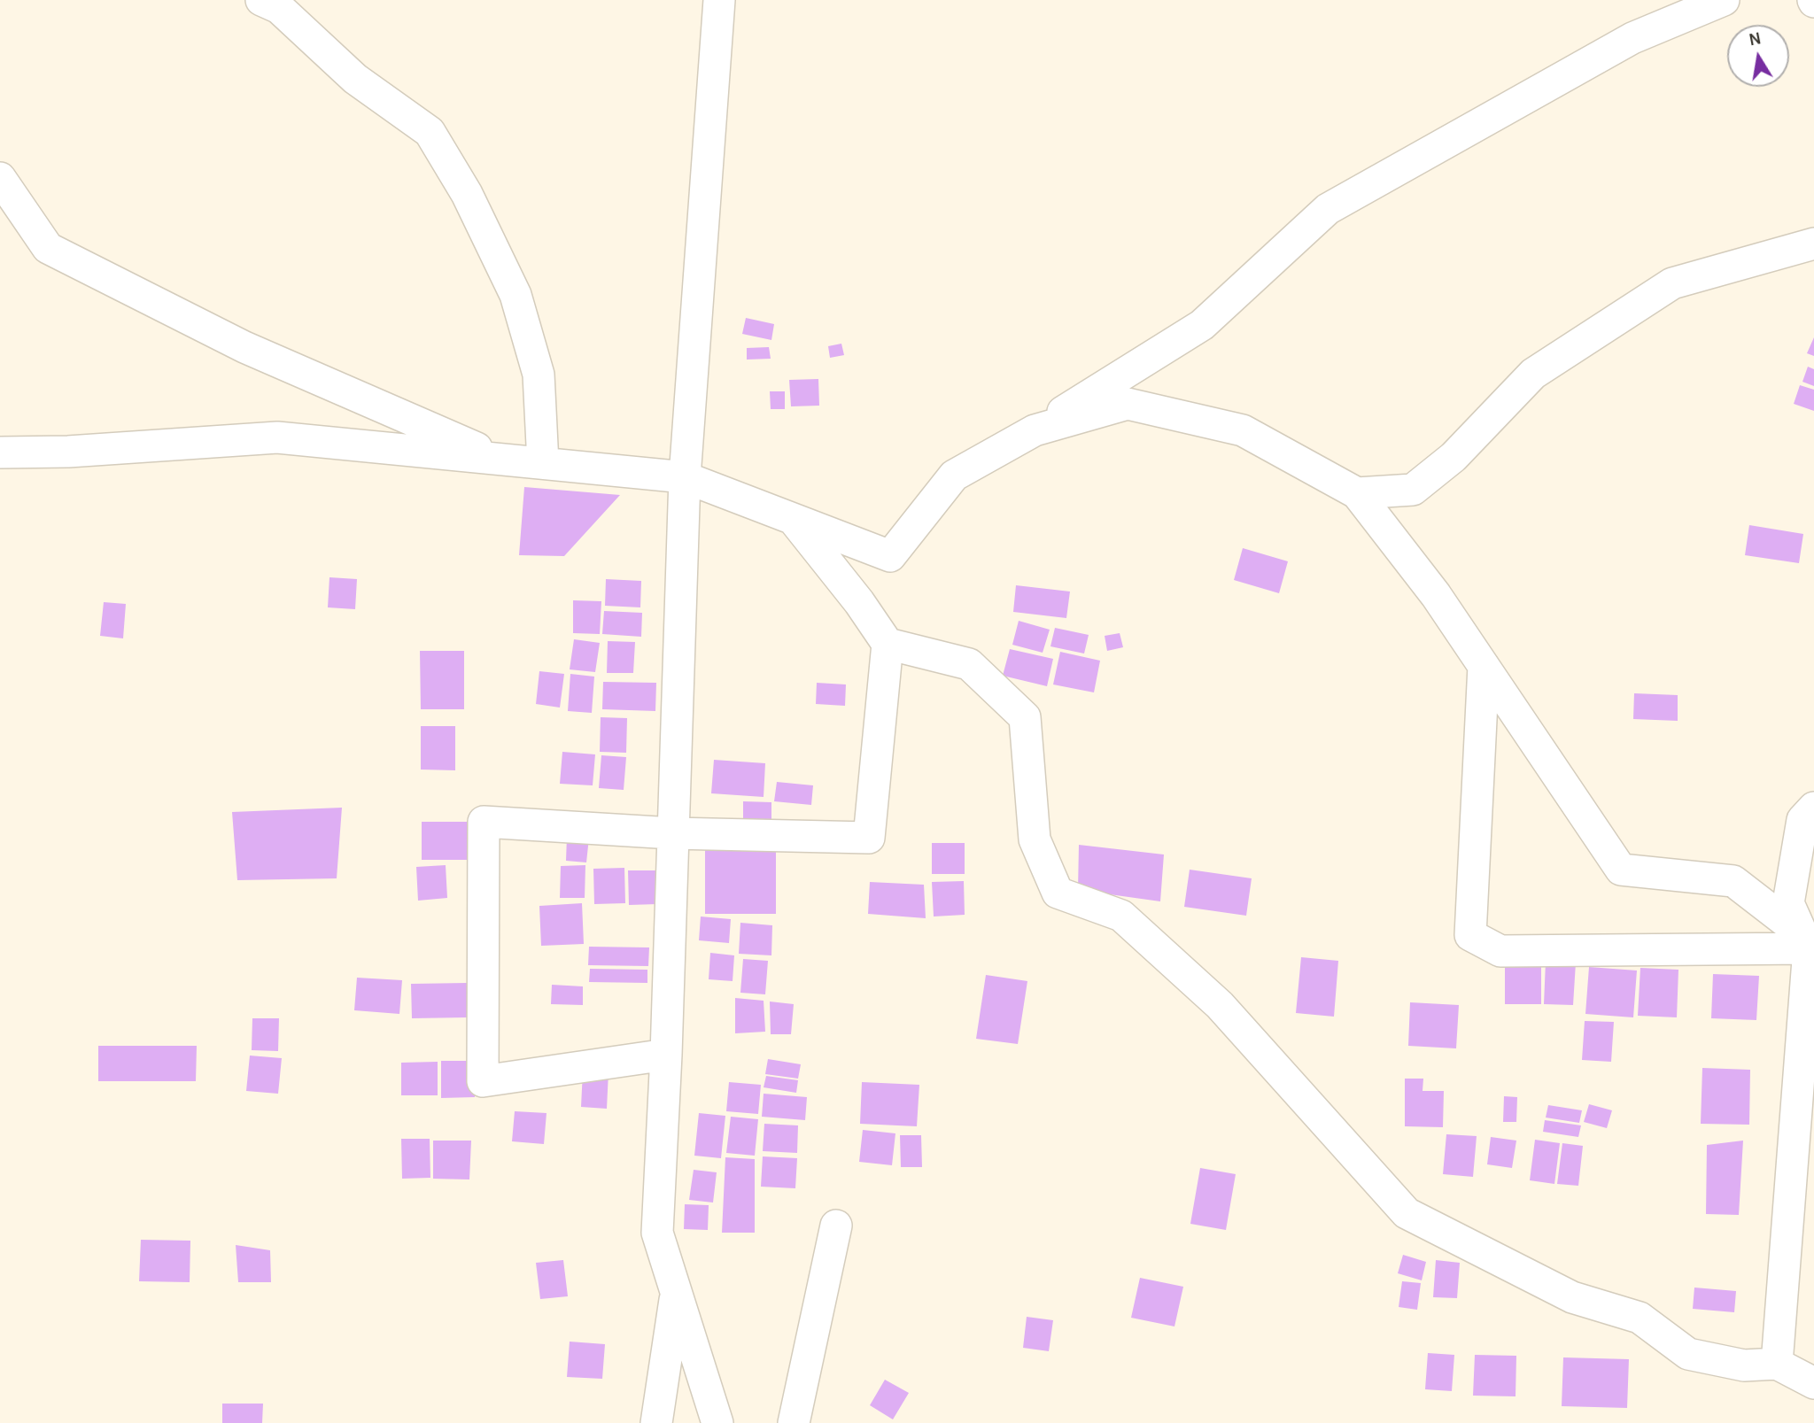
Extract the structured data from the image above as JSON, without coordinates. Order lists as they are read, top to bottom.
{
  "north": "top"
}
